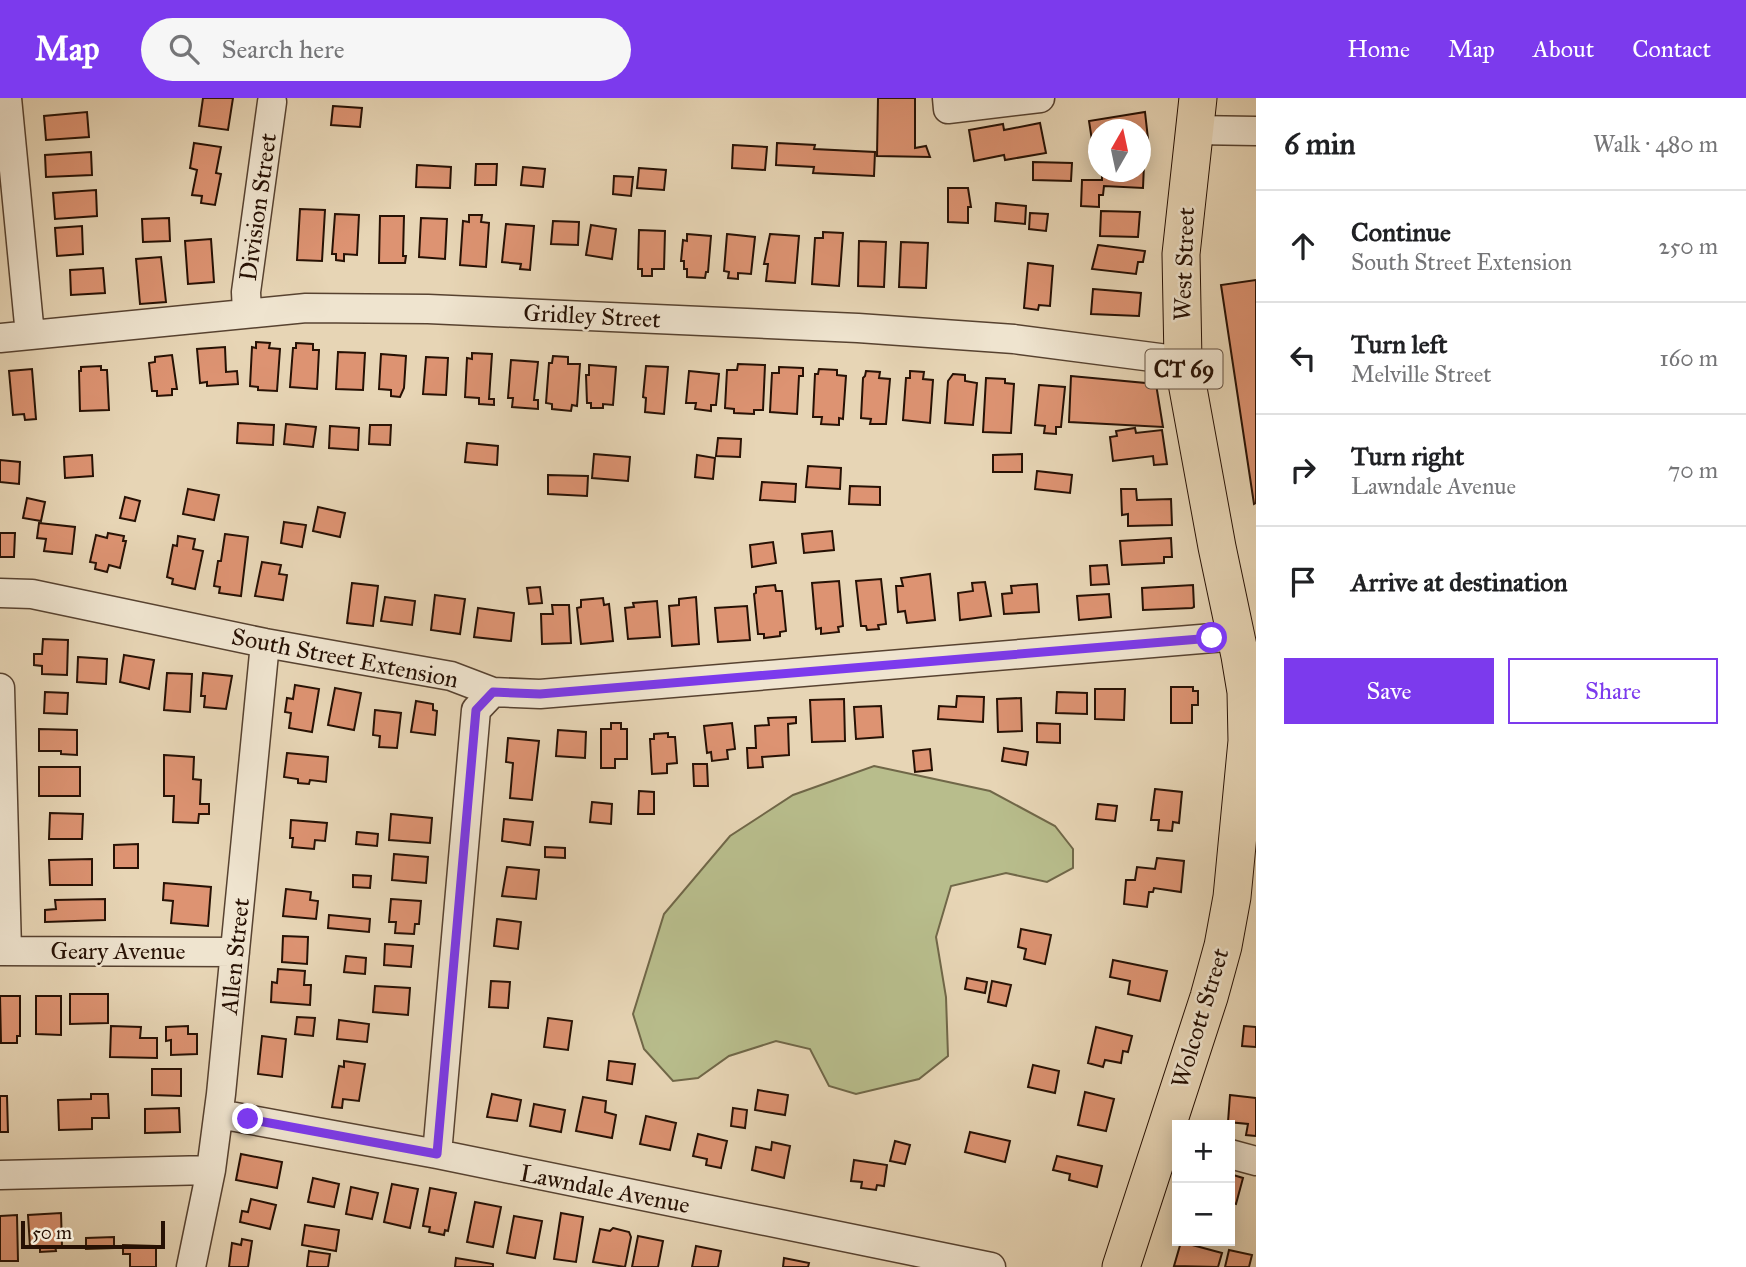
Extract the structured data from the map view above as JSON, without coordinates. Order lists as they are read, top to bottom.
{
  "streets": {
    "main road": ["West Street", "CT 69", "Wolcott Street"],
    "street": [
      "Division Street",
      "Gridley Street",
      "South Street Extension",
      "Geary Avenue",
      "Allen Street",
      "Lawndale Avenue"
    ]
  },
  "crossings": [
    ["Division Street", "Gridley Street"],
    ["West Street", "Gridley Street"],
    ["West Street", "South Street Extension"],
    ["West Street", "Wolcott Street"],
    ["South Street Extension", "Allen Street"],
    ["South Street Extension", "Wolcott Street"],
    ["Geary Avenue", "Allen Street"],
    ["Allen Street", "Lawndale Avenue"]
  ],
  "scale_bar": "50 m",
  "north": "top",
  "page": {
    "header": "Map",
    "search": "Search here",
    "nav": [
      "Home",
      "Map",
      "About",
      "Contact"
    ],
    "heading": ["6 min", "Walk · 480 m"],
    "list": [
      ["Continue", "South Street Extension", "250 m"],
      ["Turn left", "Melville Street", "160 m"],
      ["Turn right", "Lawndale Avenue", "70 m"],
      "Arrive at destination"
    ],
    "buttons": ["Save", "Share"],
    "map_buttons": ["+", "−"],
    "scale": "50 m"
  }
}
